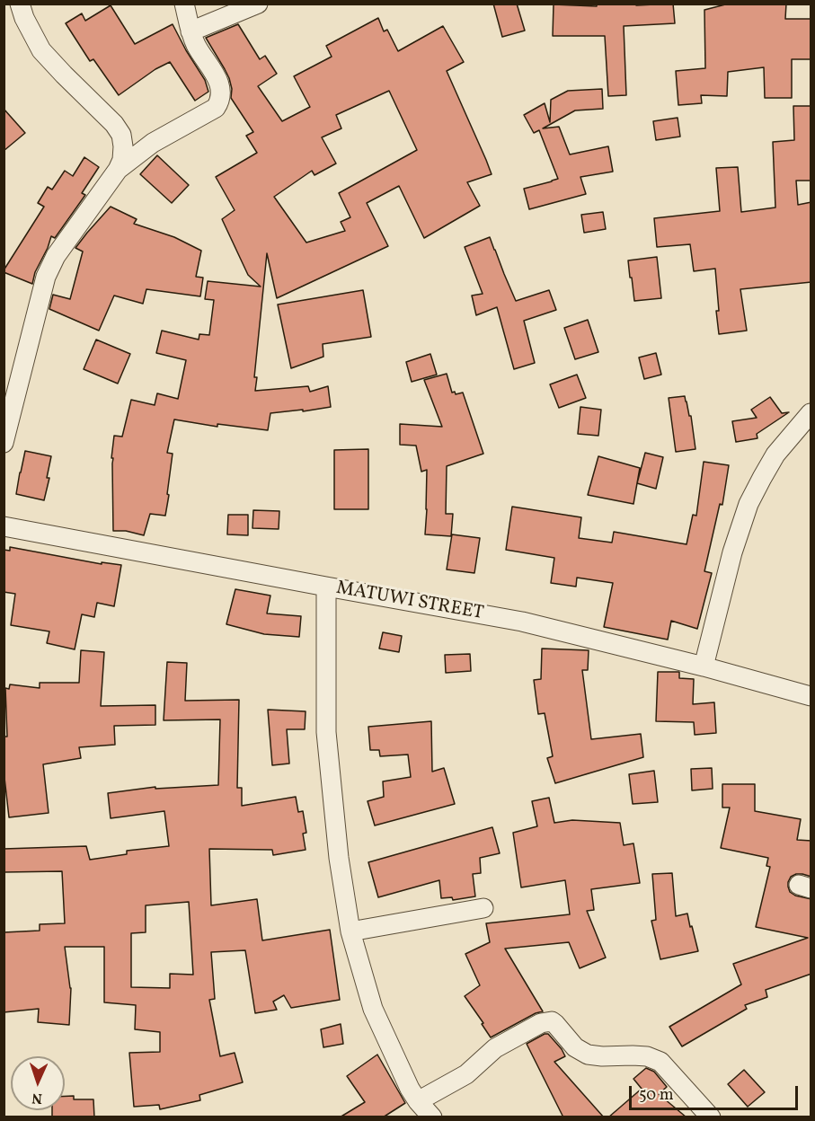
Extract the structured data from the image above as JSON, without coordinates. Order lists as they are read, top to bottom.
{
  "streets": {
    "street": ["MATUWI STREET"]
  },
  "scale_bar": "50 m",
  "north": "bottom"
}
